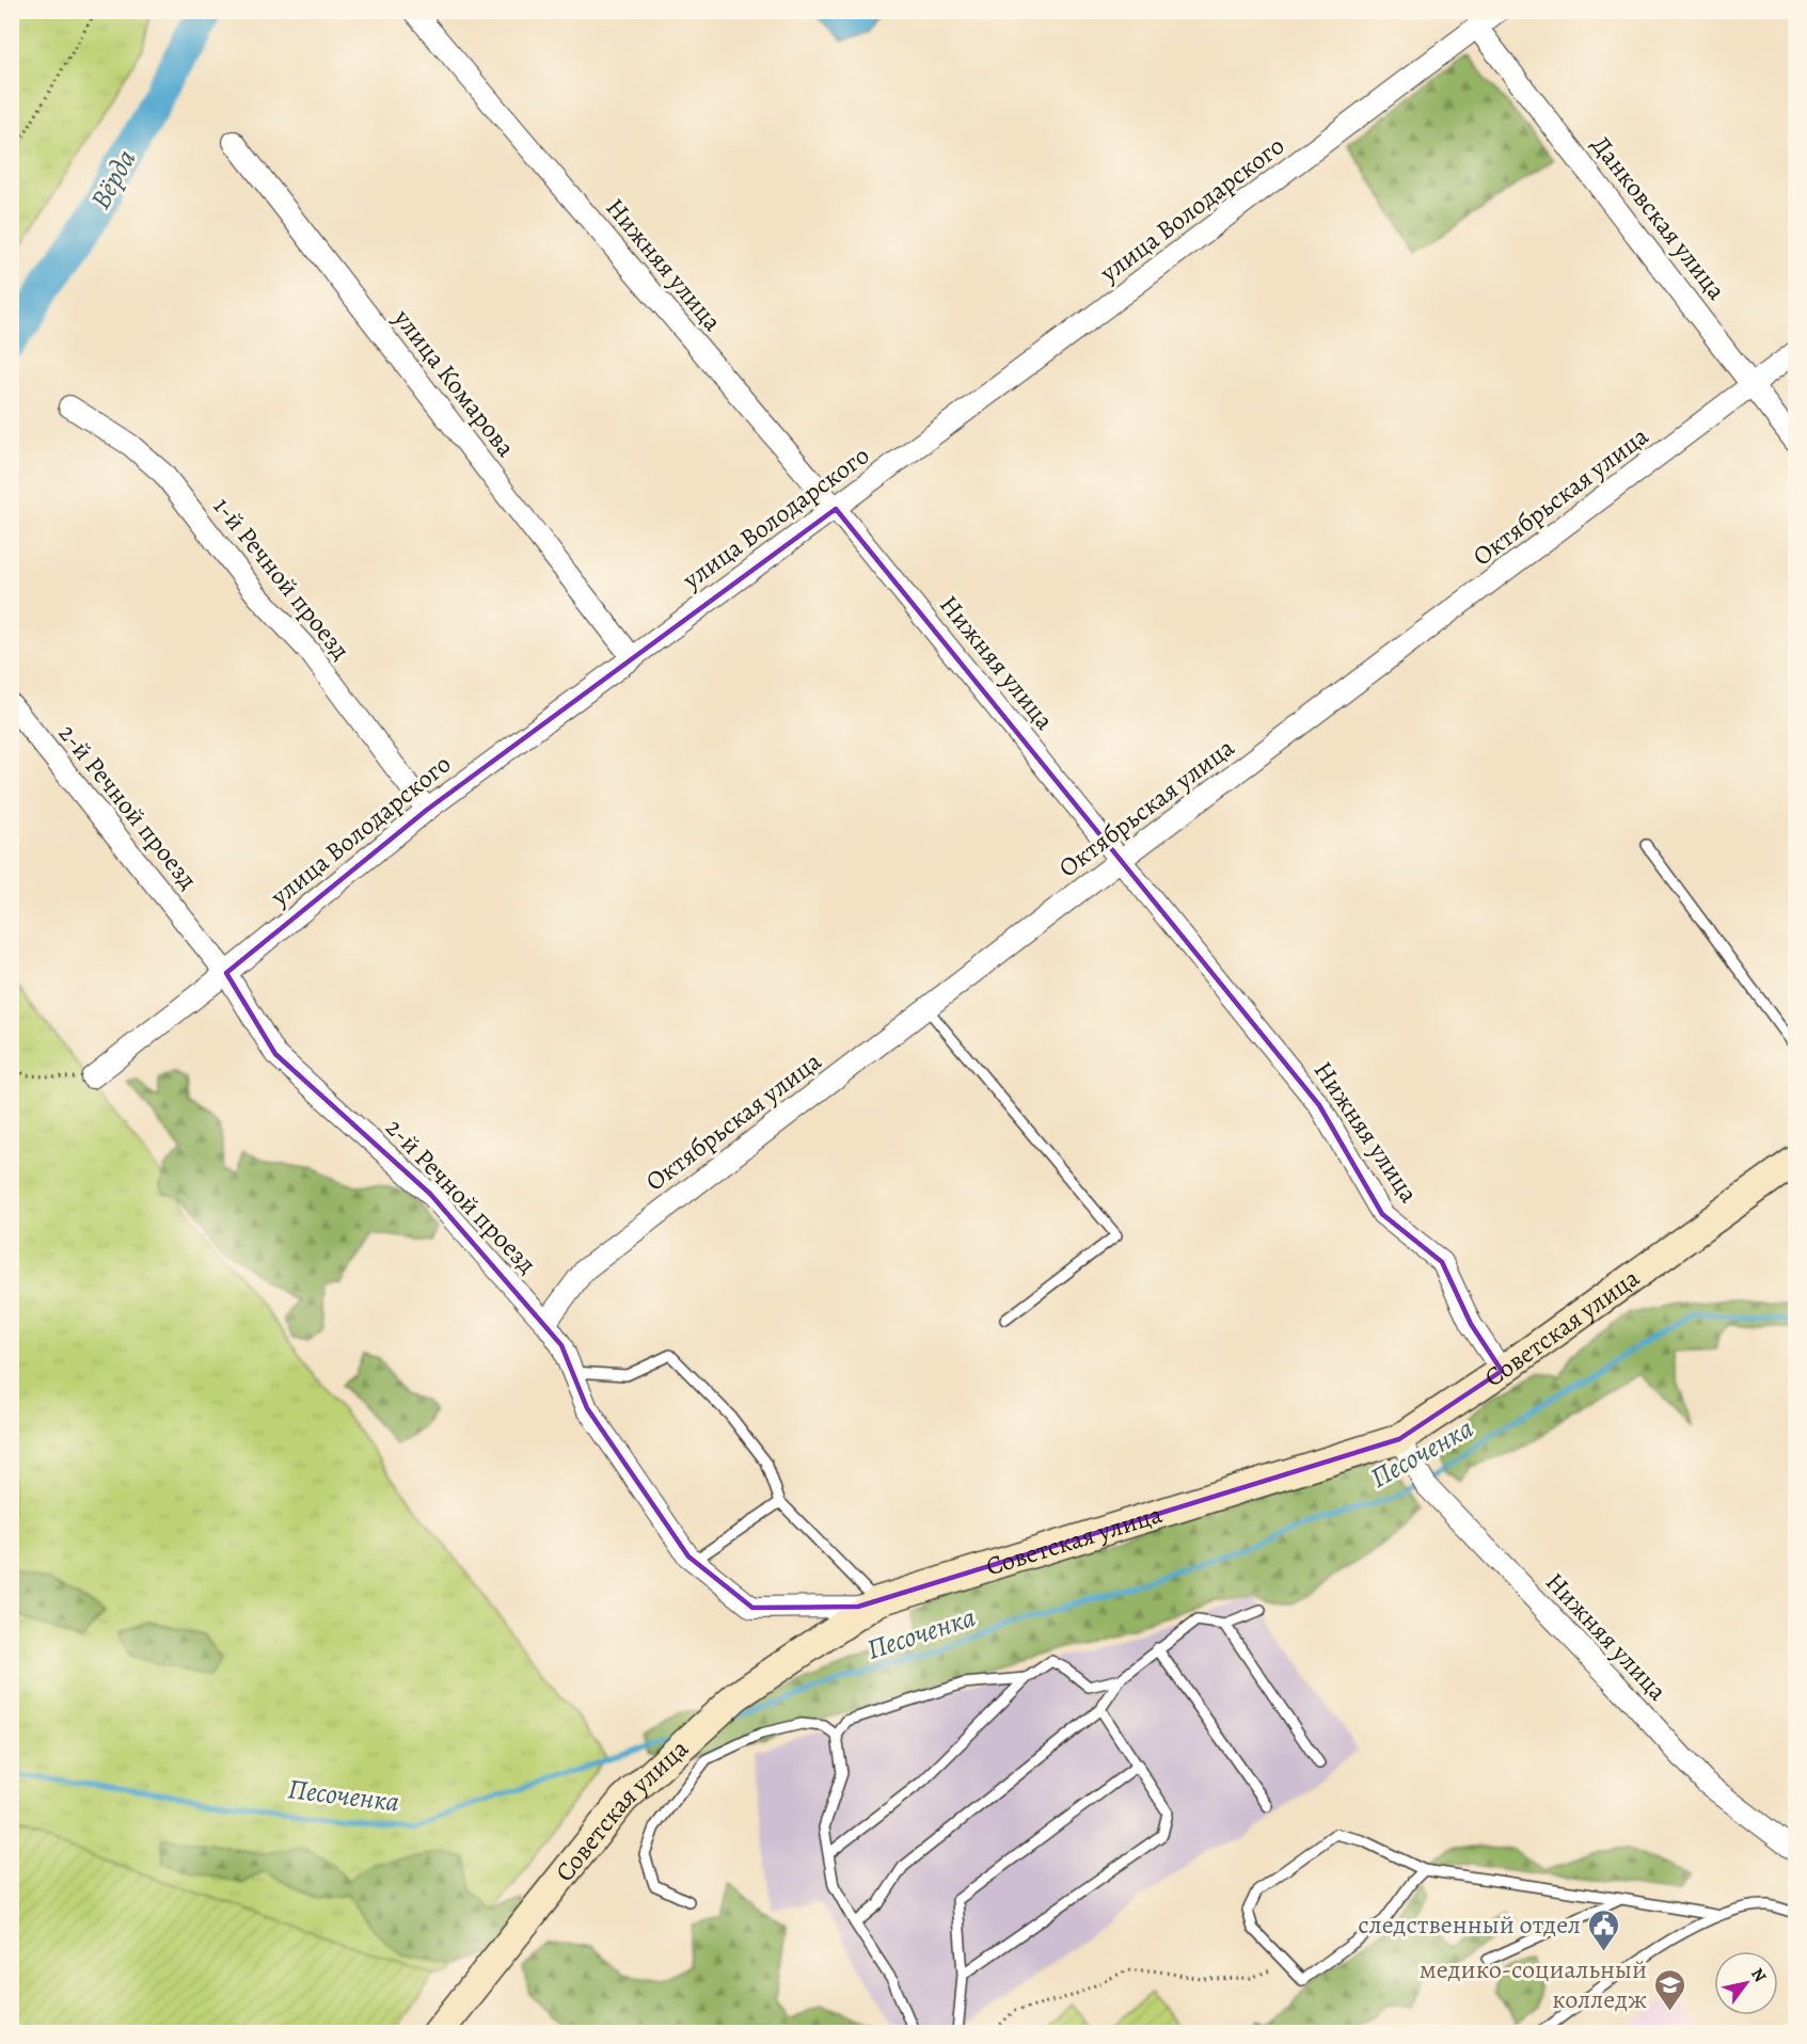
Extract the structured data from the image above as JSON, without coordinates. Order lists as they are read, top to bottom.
{
  "streets": {
    "street": [
      "улица Володарского",
      "Данковская улица",
      "Нижняя улица",
      "улица Комарова",
      "Октябрьская улица",
      "1-й Речной проезд",
      "2-й Речной проезд",
      "Советская улица"
    ]
  },
  "crossings": [
    ["улица Володарского", "Данковская улица"],
    ["улица Володарского", "Нижняя улица"],
    ["улица Володарского", "улица Комарова"],
    ["улица Володарского", "1-й Речной проезд"],
    ["улица Володарского", "2-й Речной проезд"],
    ["Данковская улица", "Октябрьская улица"],
    ["Нижняя улица", "Октябрьская улица"],
    ["Нижняя улица", "Советская улица"],
    ["Октябрьская улица", "2-й Речной проезд"],
    ["2-й Речной проезд", "Советская улица"]
  ],
  "water": ["Вёрда", "Песоченка"],
  "places": {
    "public building": ["следственный отдел"],
    "school or university": ["медико-социальный колледж"]
  },
  "north": "top right"
}
